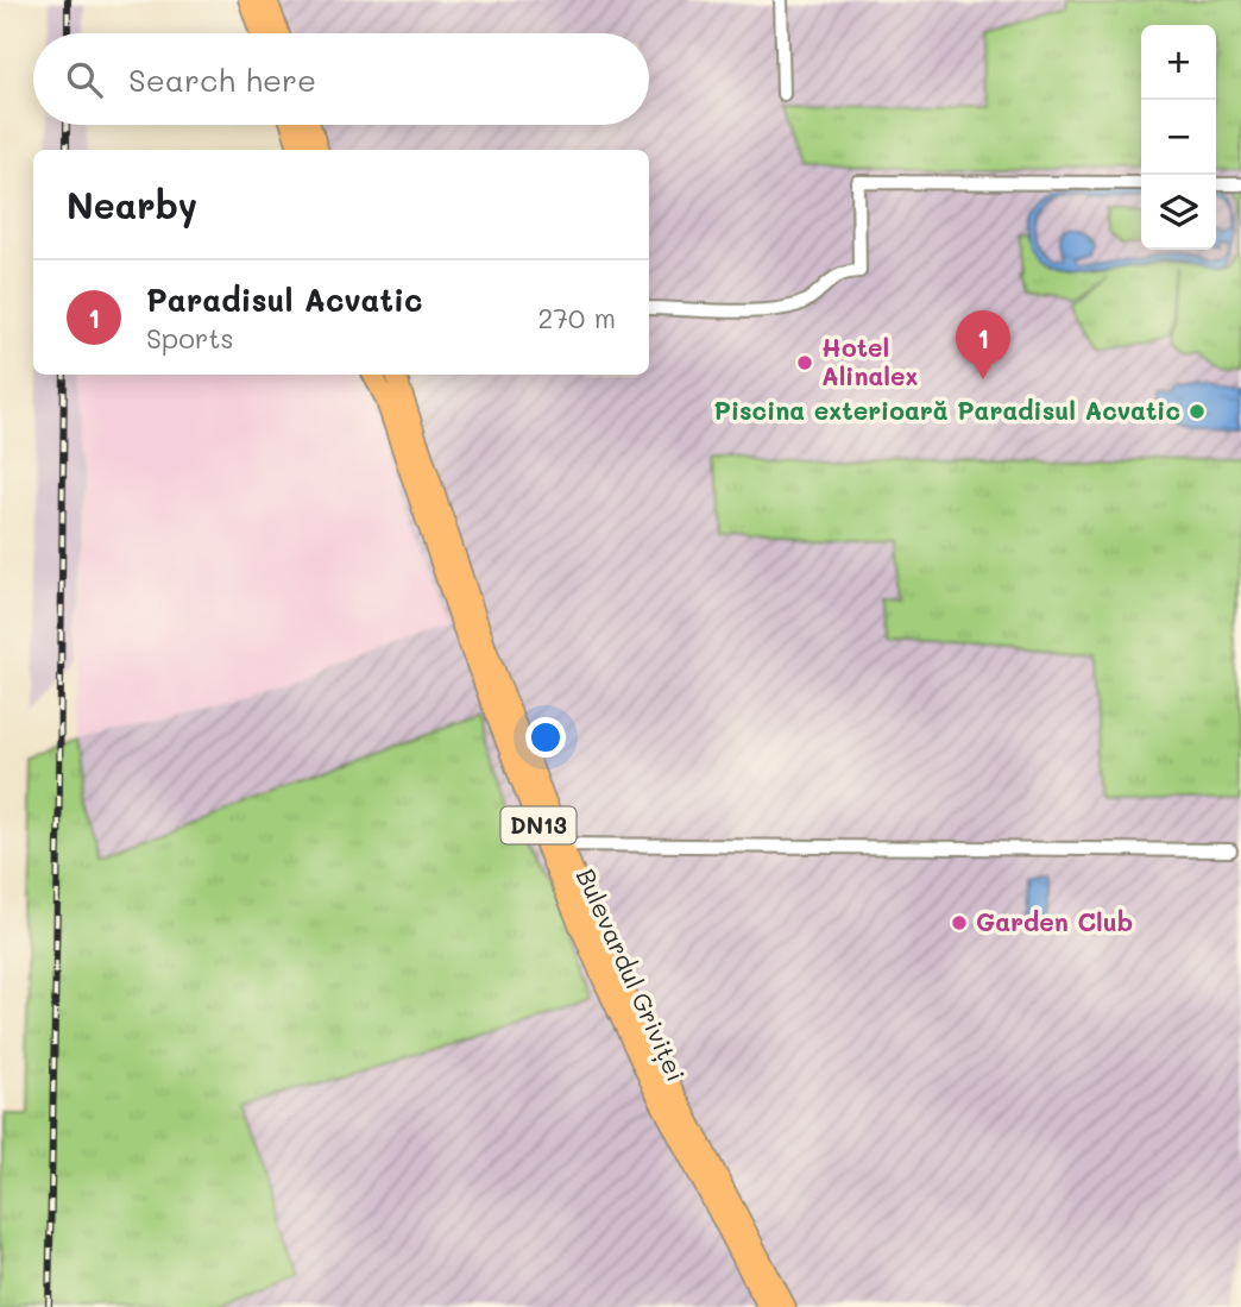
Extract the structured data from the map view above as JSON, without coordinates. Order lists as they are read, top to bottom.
{
  "streets": {
    "main road": ["DN13", "Bulevardul Griviței"]
  },
  "places": ["Hotel Alinalex", "Piscina exterioară Paradisul Acvatic", "Garden Club"],
  "page": {
    "map_buttons": ["+", "−"],
    "search": "Search here",
    "heading": "Nearby",
    "list": [
      {
        "mark": "1",
        "name": "Paradisul Acvatic",
        "note": "Sports",
        "value": "270 m"
      }
    ],
    "pins": "1"
  }
}
